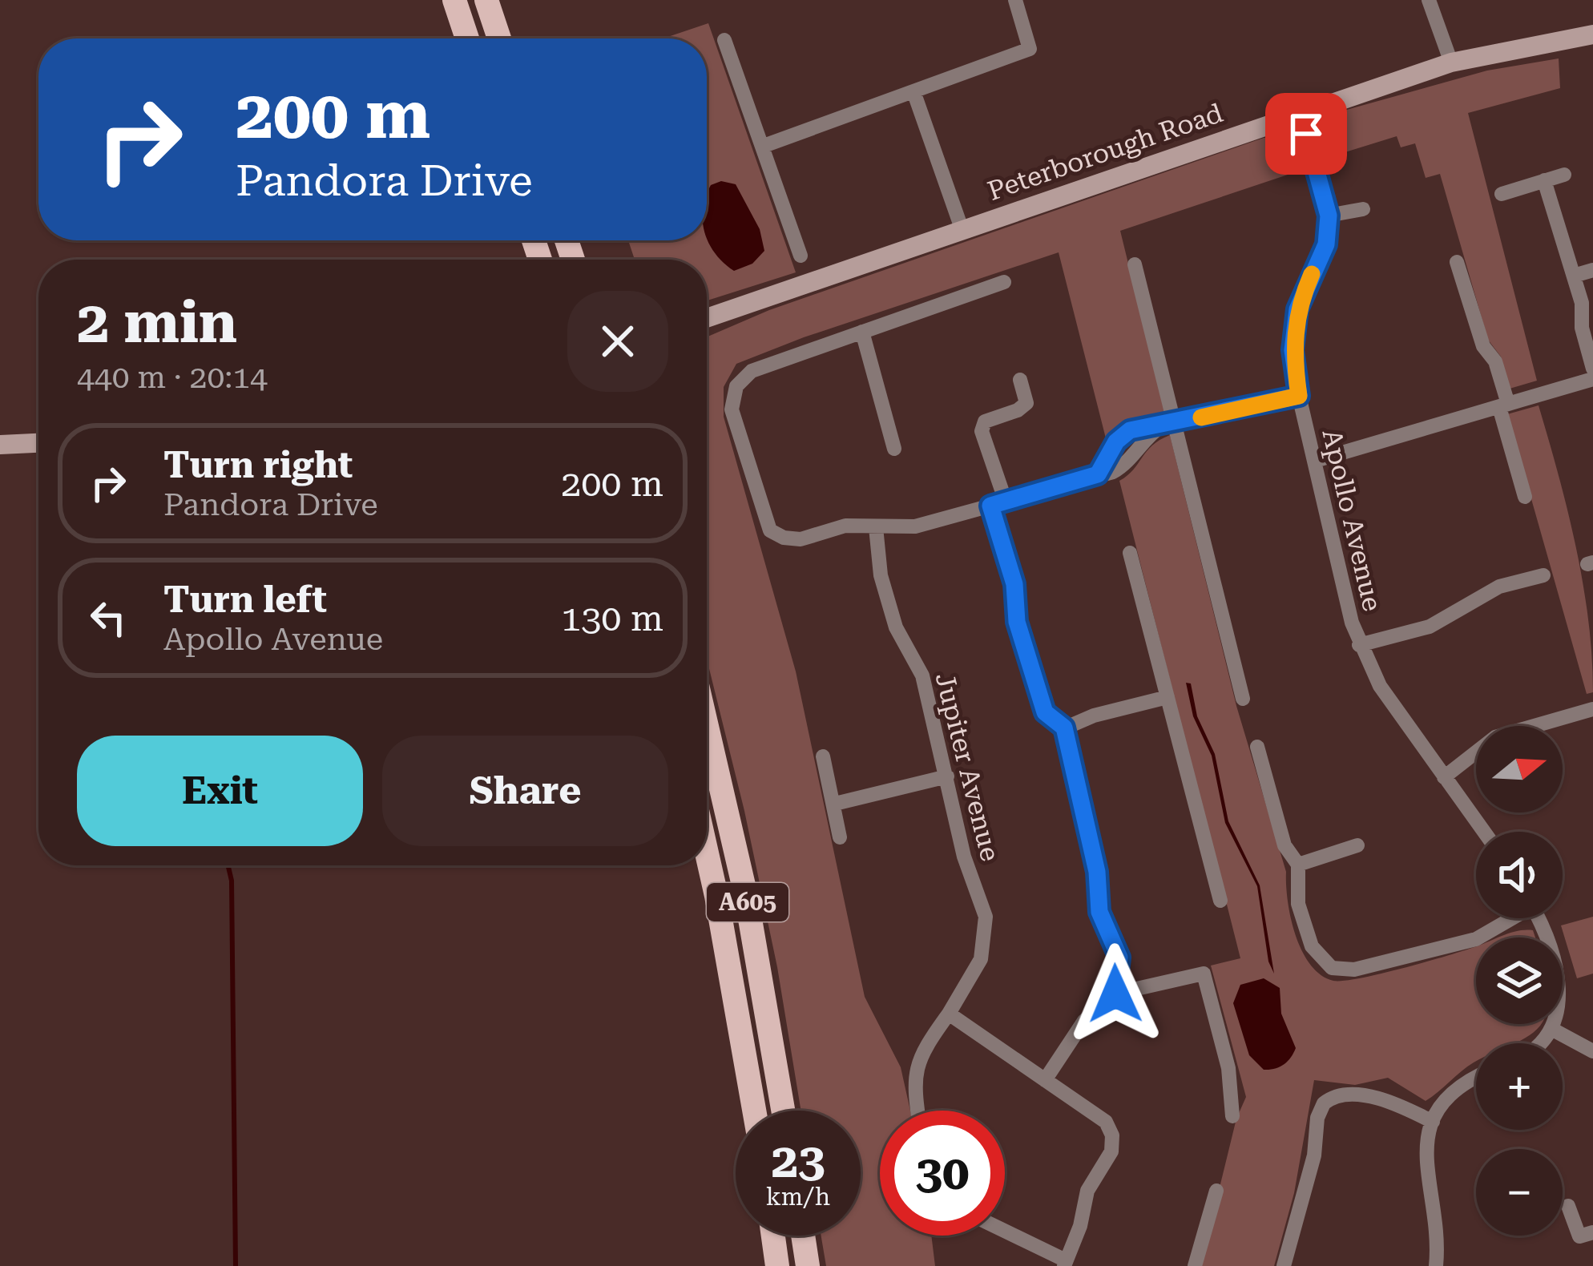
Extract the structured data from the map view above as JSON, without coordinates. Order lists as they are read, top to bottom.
{
  "streets": {
    "main road": ["Peterborough Road", "A605"],
    "street": ["Apollo Avenue", "Jupiter Avenue"]
  },
  "crossings": [
    ["Peterborough Road", "Apollo Avenue"]
  ],
  "north": "right",
  "page": {
    "turn": ["200 m", "Pandora Drive"],
    "heading": ["2 min", "440 m · 20:14"],
    "list": [
      {
        "name": "Turn right",
        "note": "Pandora Drive",
        "value": "200 m"
      },
      {
        "name": "Turn left",
        "note": "Apollo Avenue",
        "value": "130 m"
      }
    ],
    "buttons": ["Exit", "Share"],
    "map_buttons": ["+", "−"],
    "speed": "23 km/h",
    "limit": "30"
  }
}
